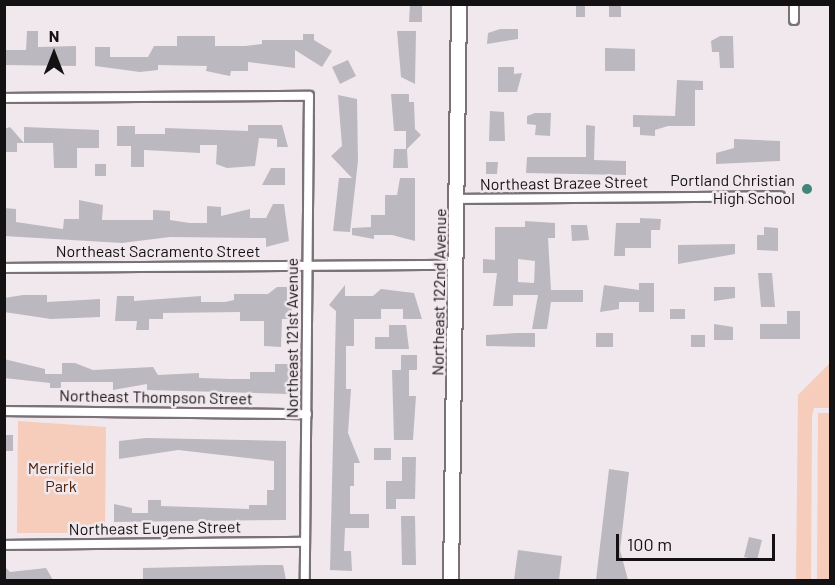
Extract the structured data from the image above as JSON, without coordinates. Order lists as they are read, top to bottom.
{
  "streets": {
    "main road": ["Northeast 122nd Avenue"],
    "street": [
      "Northeast Brazee Street",
      "Northeast Sacramento Street",
      "Northeast 121st Avenue",
      "Northeast Thompson Street",
      "Northeast Eugene Street"
    ]
  },
  "crossings": [
    ["Northeast Brazee Street", "Northeast 122nd Avenue"],
    ["Northeast Sacramento Street", "Northeast 122nd Avenue"],
    ["Northeast Sacramento Street", "Northeast 121st Avenue"],
    ["Northeast 121st Avenue", "Northeast Thompson Street"],
    ["Northeast 121st Avenue", "Northeast Eugene Street"]
  ],
  "parks": ["Merrifield Park"],
  "places": ["Portland Christian High School"],
  "scale_bar": "100 m",
  "north": "top"
}
